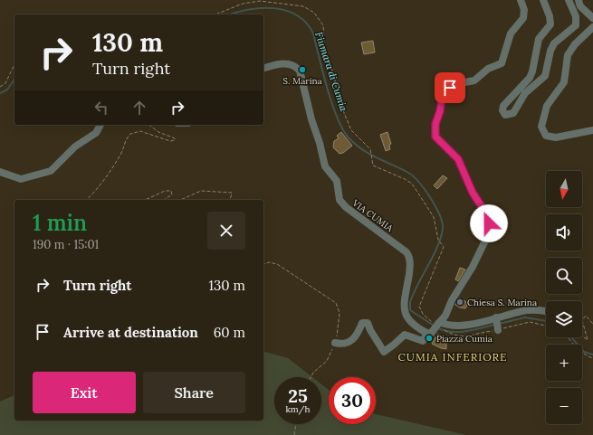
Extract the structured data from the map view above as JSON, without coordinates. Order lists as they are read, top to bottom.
{
  "streets": {
    "street": ["VIA CUMIA"]
  },
  "districts": ["CUMIA INFERIORE"],
  "water": ["Fiumara di Cumia"],
  "places": ["S. Marina", "Chiesa S. Marina", "Piazza Cumia"],
  "north": "bottom",
  "page": {
    "turn": ["130 m", "Turn right"],
    "map_buttons": ["+", "−"],
    "heading": ["1 min", "190 m · 15:01"],
    "list": [
      {
        "name": "Turn right",
        "value": "130 m"
      },
      {
        "name": "Arrive at destination",
        "value": "60 m"
      }
    ],
    "buttons": ["Exit", "Share"],
    "speed": "25 km/h",
    "limit": "30"
  }
}
